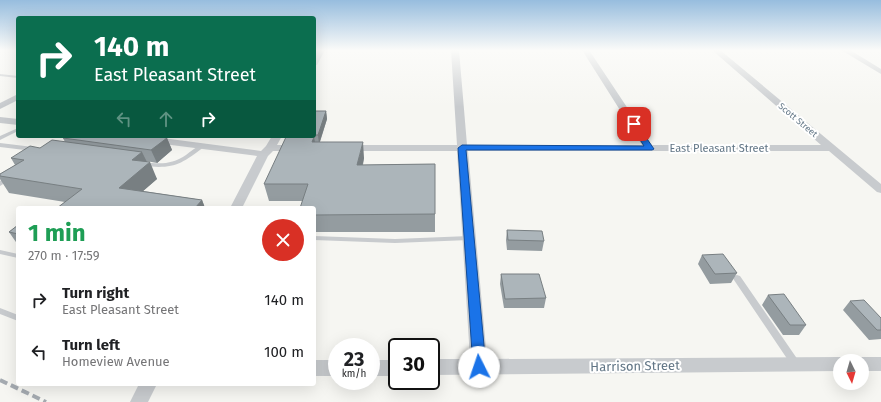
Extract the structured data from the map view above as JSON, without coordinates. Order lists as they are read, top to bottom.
{
  "streets": {
    "street": ["Scott Street", "East Pleasant Street", "Harrison Street"]
  },
  "crossings": [
    ["Scott Street", "East Pleasant Street"]
  ],
  "north": "bottom",
  "page": {
    "turn": ["140 m", "East Pleasant Street"],
    "heading": ["1 min", "270 m · 17:59"],
    "list": [
      {
        "name": "Turn right",
        "note": "East Pleasant Street",
        "value": "140 m"
      },
      {
        "name": "Turn left",
        "note": "Homeview Avenue",
        "value": "100 m"
      }
    ],
    "speed": "23 km/h",
    "limit": "30"
  }
}
